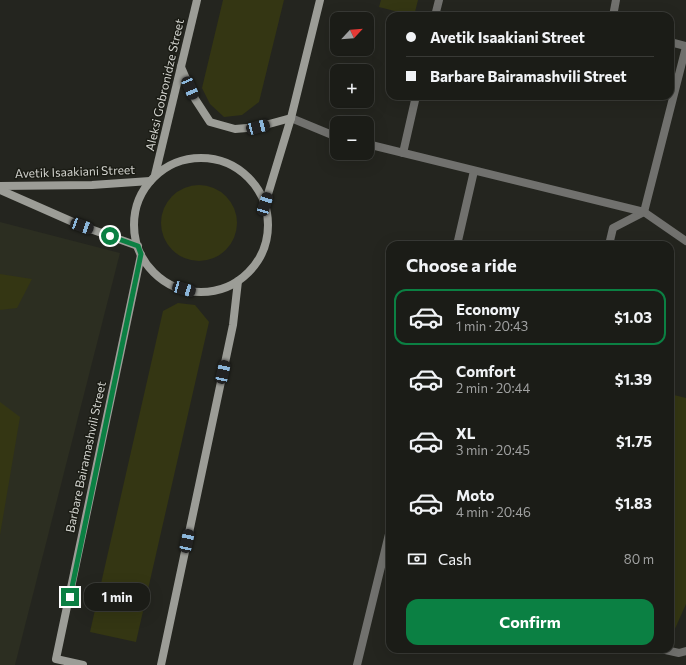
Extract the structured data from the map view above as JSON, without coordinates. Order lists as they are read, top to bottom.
{
  "streets": {
    "main road": ["Aleksi Gobronidze Street", "Avetik Isaakiani Street", "Barbare Bairamashvili Street"]
  },
  "crossings": [
    ["Aleksi Gobronidze Street", "Avetik Isaakiani Street"],
    ["Aleksi Gobronidze Street", "Barbare Bairamashvili Street"],
    ["Avetik Isaakiani Street", "Barbare Bairamashvili Street"]
  ],
  "north": "top right",
  "page": {
    "map_buttons": ["+", "−"],
    "banner": ["Avetik Isaakiani Street", "Barbare Bairamashvili Street"],
    "heading": "Choose a ride",
    "list": [
      {
        "name": "Economy",
        "note": "1 min · 20:43",
        "value": "$1.03"
      },
      {
        "name": "Comfort",
        "note": "2 min · 20:44",
        "value": "$1.39"
      },
      {
        "name": "XL",
        "note": "3 min · 20:45",
        "value": "$1.75"
      },
      {
        "name": "Moto",
        "note": "4 min · 20:46",
        "value": "$1.83"
      }
    ],
    "pay": ["Cash", "80 m"],
    "bubble": "1 min",
    "buttons": "Confirm"
  }
}
